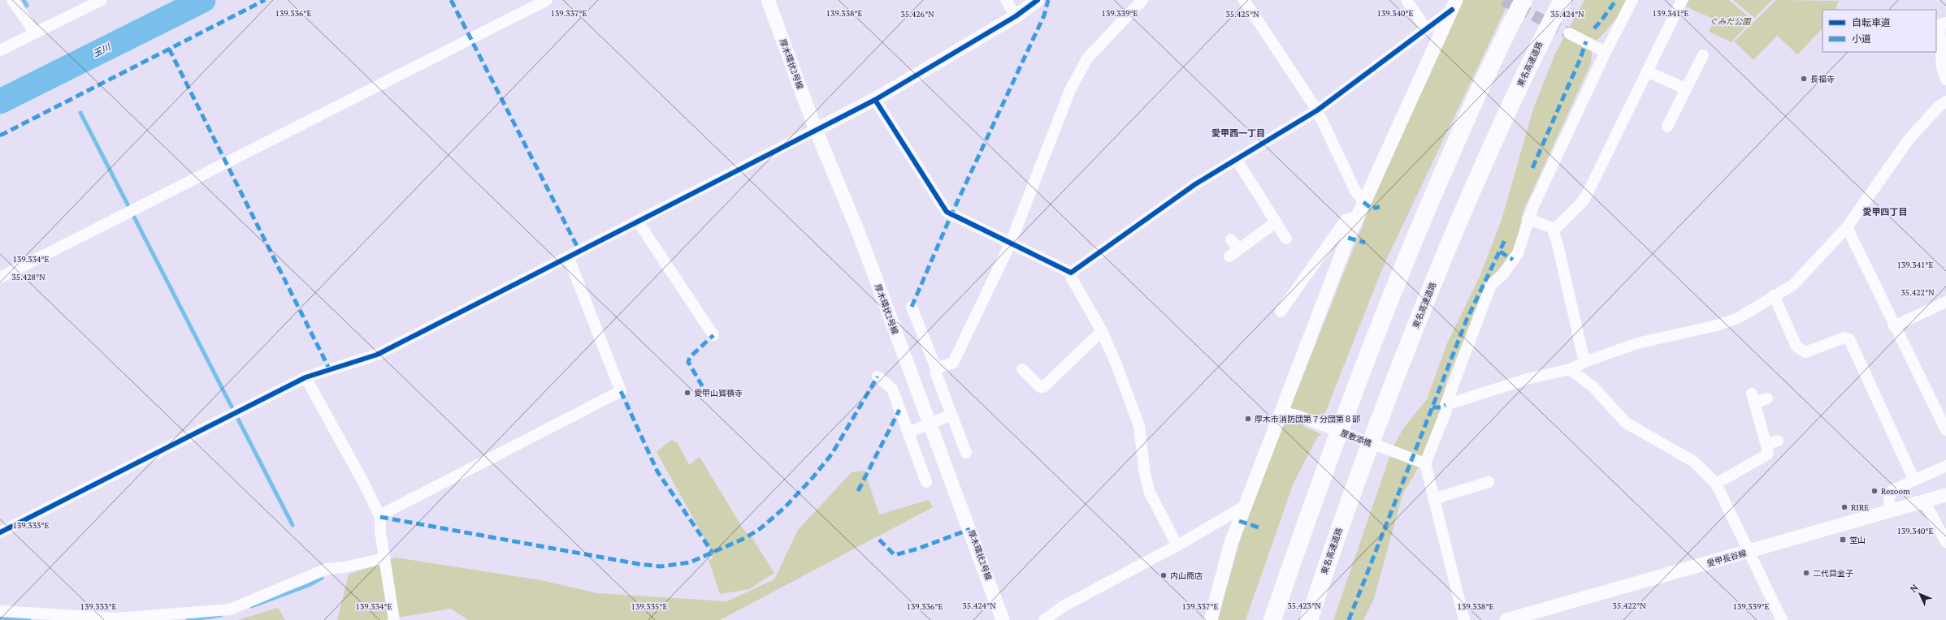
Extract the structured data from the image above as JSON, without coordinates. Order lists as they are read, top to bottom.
{
  "streets": {
    "highway": ["東名高速道路"],
    "street": ["厚木環状2号線", "屋敷添橋", "愛甲長谷線"]
  },
  "districts": ["愛甲西一丁目", "愛甲四丁目"],
  "water": ["玉川"],
  "parks": ["ぐみだ公園"],
  "places": {
    "other": [
      "長福寺",
      "愛甲山寳積寺",
      "厚木市消防団第７分団第８部",
      "Rezoom",
      "RIRE",
      "二代目金子",
      "内山商店"
    ],
    "transit": ["堂山"]
  },
  "legend": ["自転車道", "小道"],
  "north": "top left",
  "coordinates": [
    "139.341°E",
    "139.336°E",
    "139.337°E",
    "139.338°E",
    "139.339°E",
    "139.340°E",
    "35.426°N",
    "35.425°N",
    "35.424°N",
    "139.334°E",
    "35.428°N",
    "35.422°N",
    "139.333°E",
    "35.423°N",
    "139.335°E"
  ]
}
